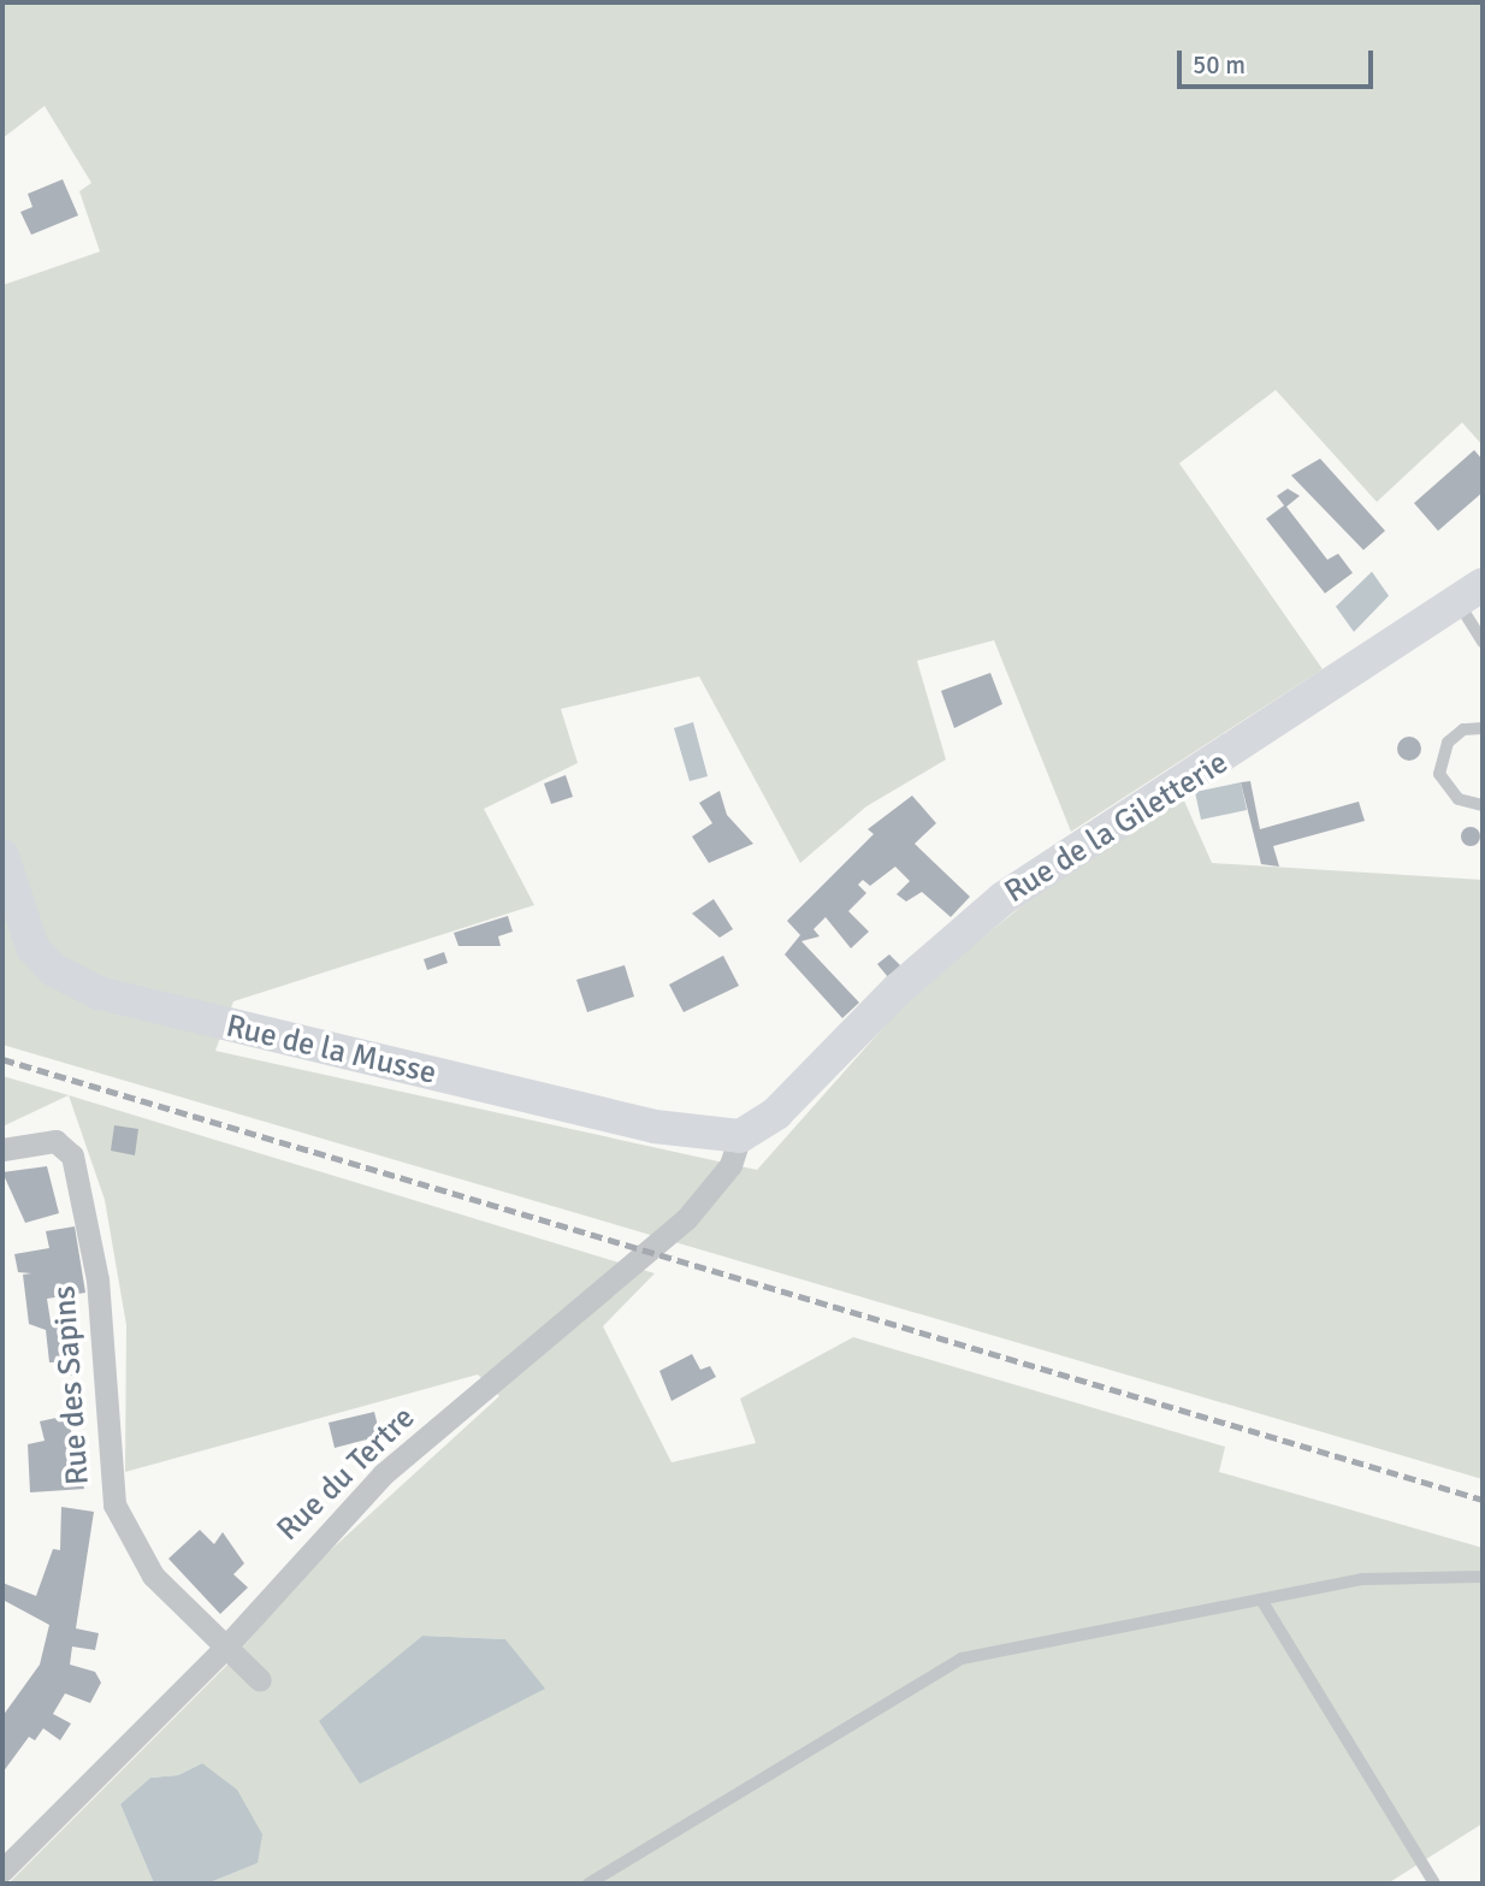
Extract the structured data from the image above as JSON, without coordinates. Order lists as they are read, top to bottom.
{
  "streets": {
    "street": [
      "Rue de la Giletterie",
      "Rue de la Musse",
      "Rue des Sapins",
      "Rue du Tertre"
    ]
  },
  "crossings": [
    ["Rue de la Giletterie", "Rue de la Musse"],
    ["Rue de la Giletterie", "Rue du Tertre"],
    ["Rue de la Musse", "Rue du Tertre"],
    ["Rue des Sapins", "Rue du Tertre"]
  ],
  "scale_bar": "50 m"
}
